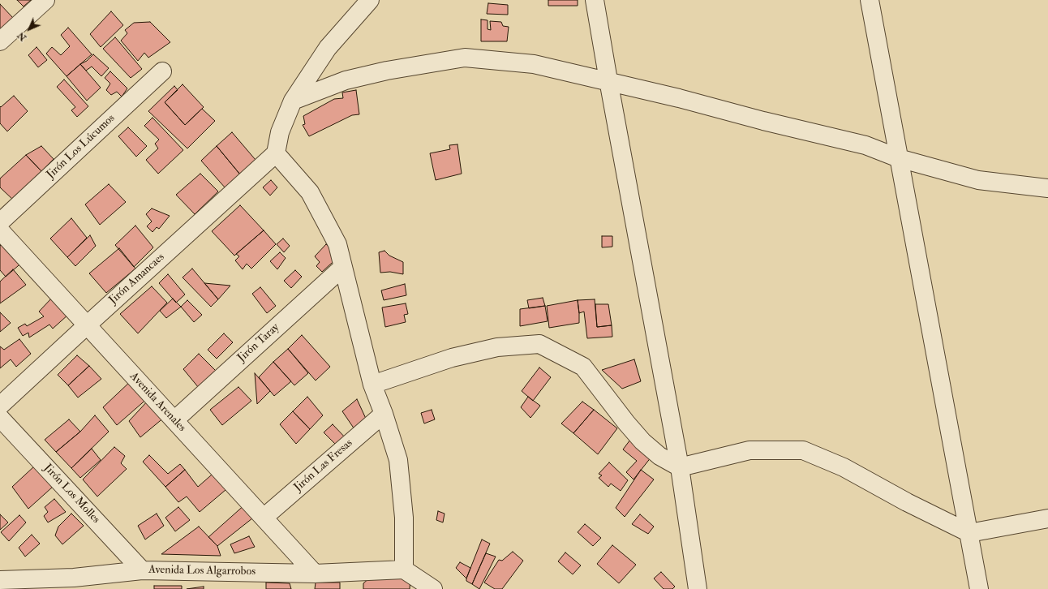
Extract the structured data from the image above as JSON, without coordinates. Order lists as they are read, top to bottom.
{
  "streets": {
    "street": [
      "Jirón Los Lúcumos",
      "Jirón Amancaes",
      "Jirón Taray",
      "Avenida Arenales",
      "Jirón Las Fresas",
      "Jirón Los Molles",
      "Avenida Los Algarrobos"
    ]
  },
  "crossings": [
    ["Jirón Amancaes", "Avenida Arenales"],
    ["Jirón Taray", "Avenida Arenales"],
    ["Avenida Arenales", "Jirón Las Fresas"],
    ["Avenida Arenales", "Avenida Los Algarrobos"],
    ["Jirón Los Molles", "Avenida Los Algarrobos"]
  ],
  "north": "bottom left"
}
